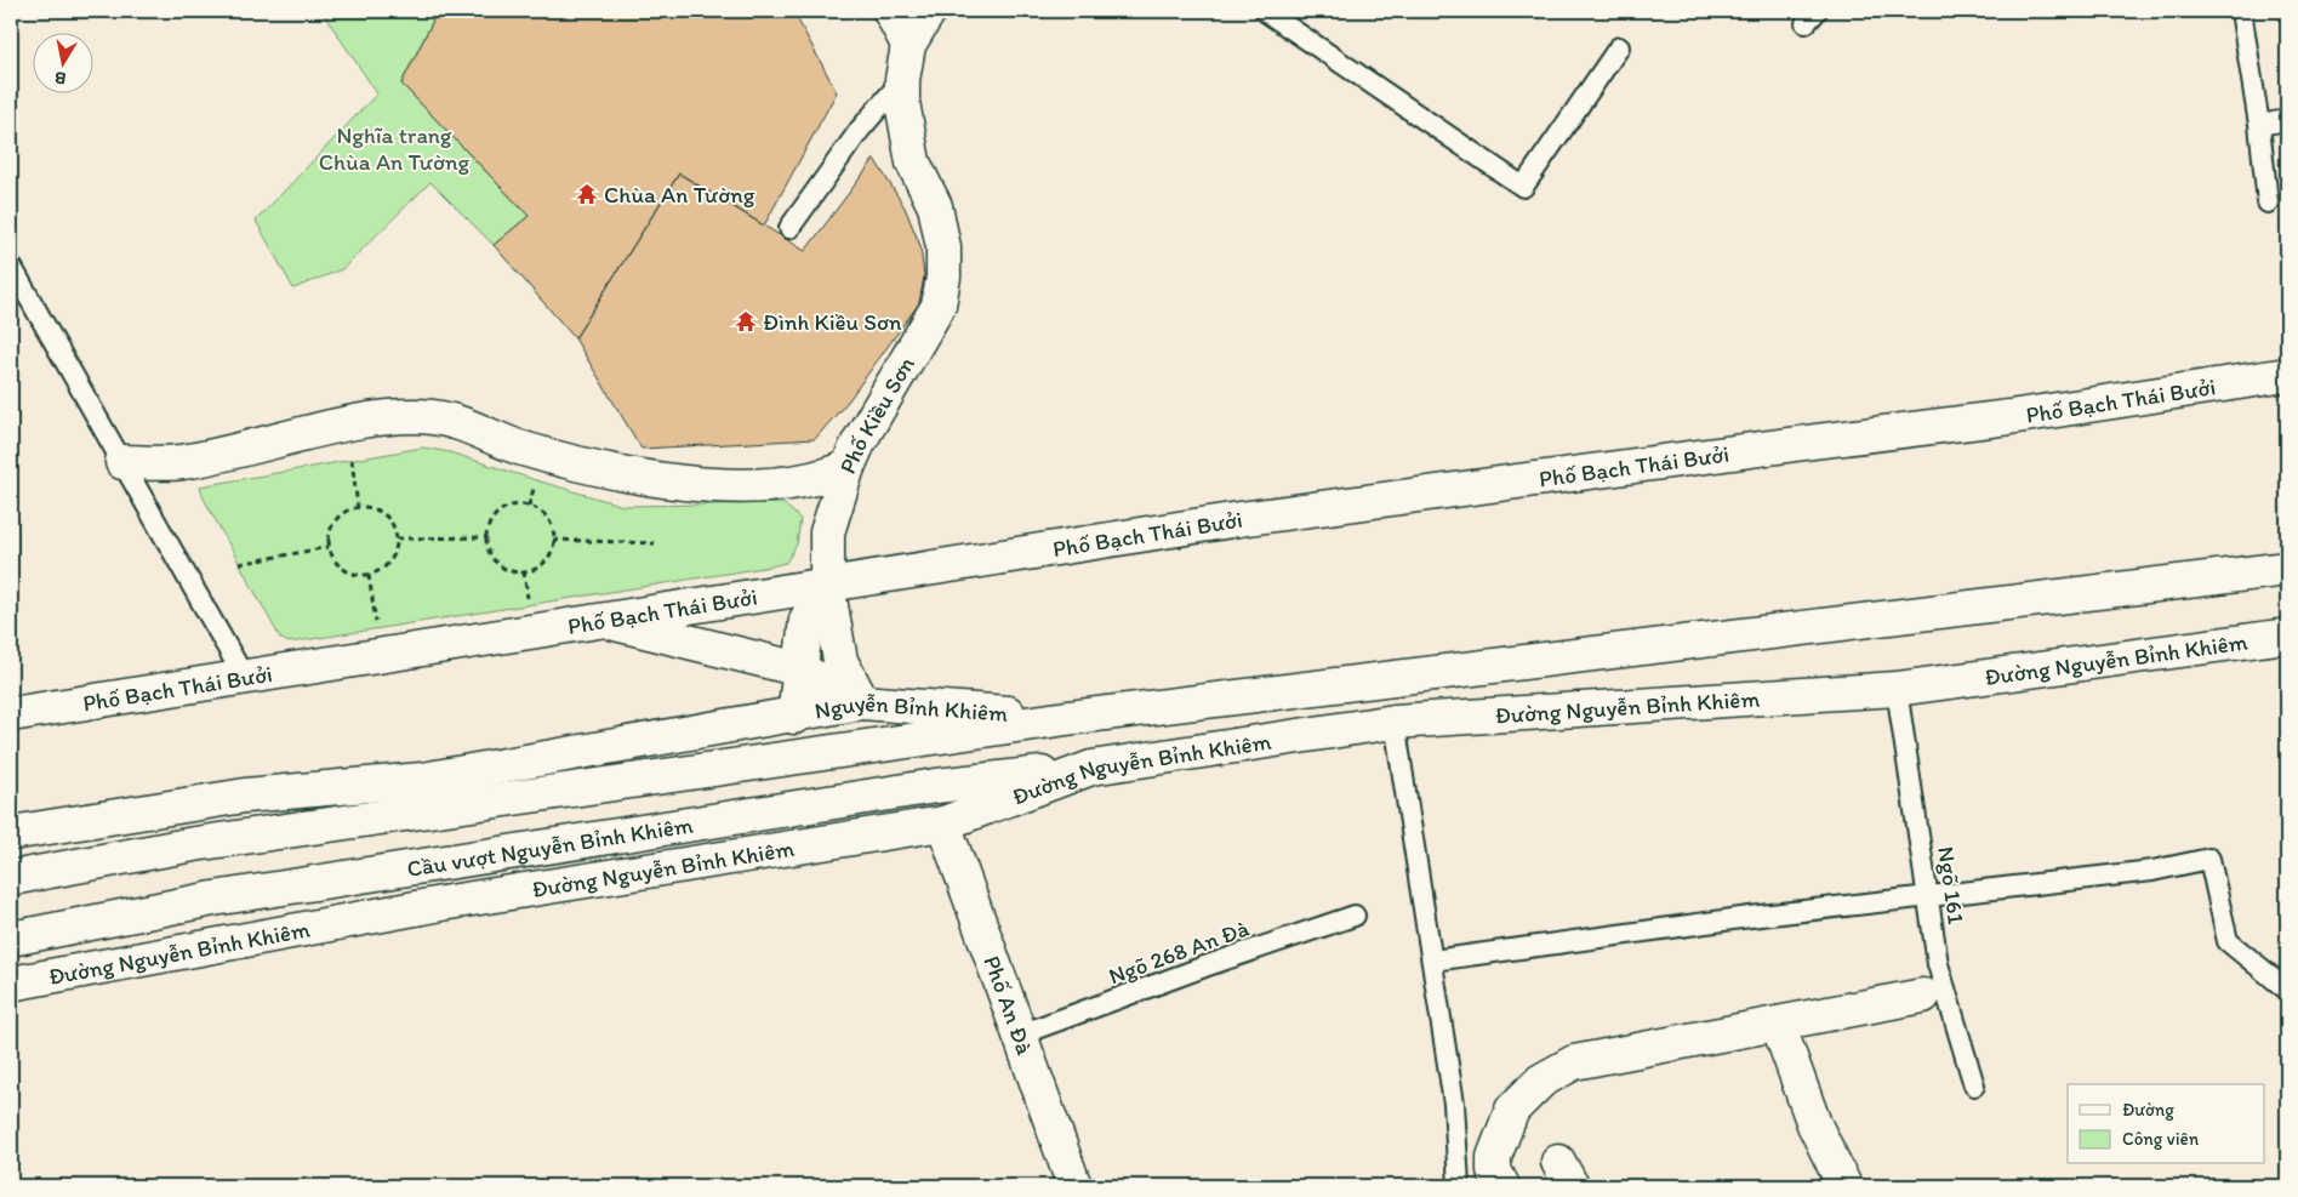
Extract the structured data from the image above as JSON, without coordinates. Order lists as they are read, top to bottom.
{
  "streets": {
    "main road": [
      "Phố Bạch Thái Bưởi",
      "Phố Kiều Sơn",
      "Đường Nguyễn Bỉnh Khiêm",
      "Nguyễn Bỉnh Khiêm",
      "Cầu vượt Nguyễn Bỉnh Khiêm",
      "Phố An Đà"
    ],
    "lane": ["Ngõ 161", "Ngõ 268 An Đà"]
  },
  "crossings": [
    ["Phố Bạch Thái Bưởi", "Phố Kiều Sơn"],
    ["Phố Kiều Sơn", "Nguyễn Bỉnh Khiêm"],
    ["Đường Nguyễn Bỉnh Khiêm", "Nguyễn Bỉnh Khiêm"],
    ["Đường Nguyễn Bỉnh Khiêm", "Cầu vượt Nguyễn Bỉnh Khiêm"],
    ["Đường Nguyễn Bỉnh Khiêm", "Ngõ 161"],
    ["Đường Nguyễn Bỉnh Khiêm", "Phố An Đà"],
    ["Ngõ 268 An Đà", "Phố An Đà"]
  ],
  "parks": ["Nghĩa trang Chùa An Tường"],
  "places": {
    "temple": ["Chùa An Tường", "Đình Kiều Sơn"]
  },
  "legend": ["Đường", "Công viên"],
  "north": "bottom"
}
